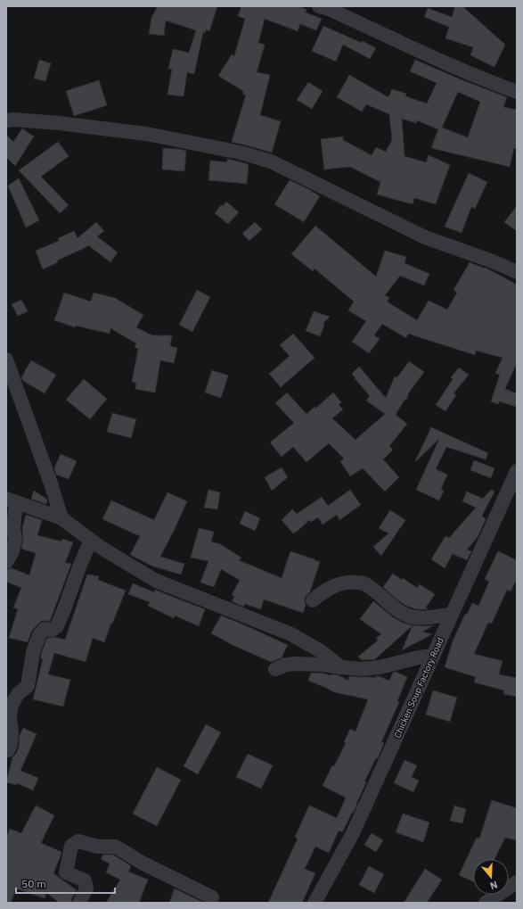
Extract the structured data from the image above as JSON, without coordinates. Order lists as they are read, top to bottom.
{
  "streets": {
    "street": ["Chicken Soup Factory Road"]
  },
  "scale_bar": "50 m",
  "north": "bottom"
}
